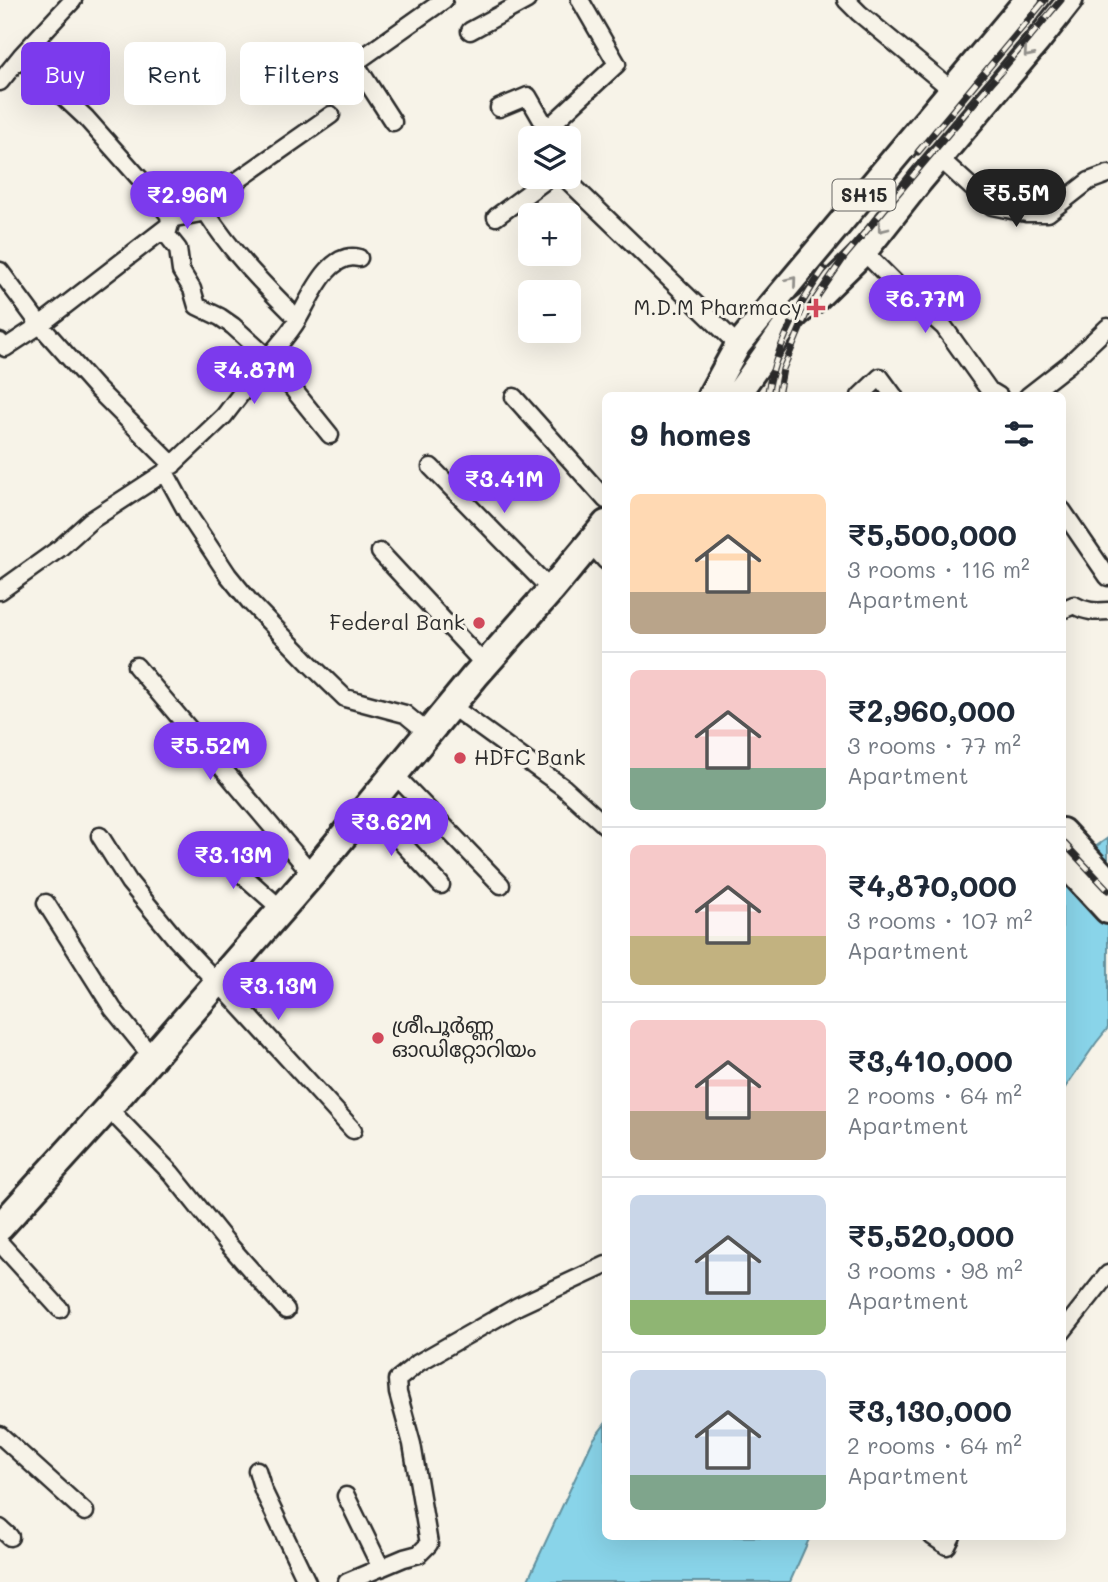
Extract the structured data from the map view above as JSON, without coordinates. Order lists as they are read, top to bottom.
{
  "streets": {
    "main road": ["SH15"]
  },
  "places": {
    "health": ["M.D.M Pharmacy"],
    "other": ["Federal Bank", "HDFC Bank", "ശ്രീപൂർണ്ണ ഓഡിറ്റോറിയം"]
  },
  "page": {
    "chip": ["Buy", "Rent", "Filters"],
    "map_buttons": ["+", "−"],
    "price": [
      "₹5.5M",
      "₹2.96M",
      "₹6.77M",
      "₹4.87M",
      "₹3.41M",
      "₹5.52M",
      "₹3.62M",
      "₹3.13M",
      "₹3.13M"
    ],
    "heading": "9 homes",
    "list": [
      {
        "name": "₹5,500,000",
        "note": "3 rooms · 116 m² · Apartment"
      },
      {
        "name": "₹2,960,000",
        "note": "3 rooms · 77 m² · Apartment"
      },
      {
        "name": "₹4,870,000",
        "note": "3 rooms · 107 m² · Apartment"
      },
      {
        "name": "₹3,410,000",
        "note": "2 rooms · 64 m² · Apartment"
      },
      {
        "name": "₹5,520,000",
        "note": "3 rooms · 98 m² · Apartment"
      },
      {
        "name": "₹3,130,000",
        "note": "2 rooms · 64 m² · Apartment"
      }
    ]
  }
}
